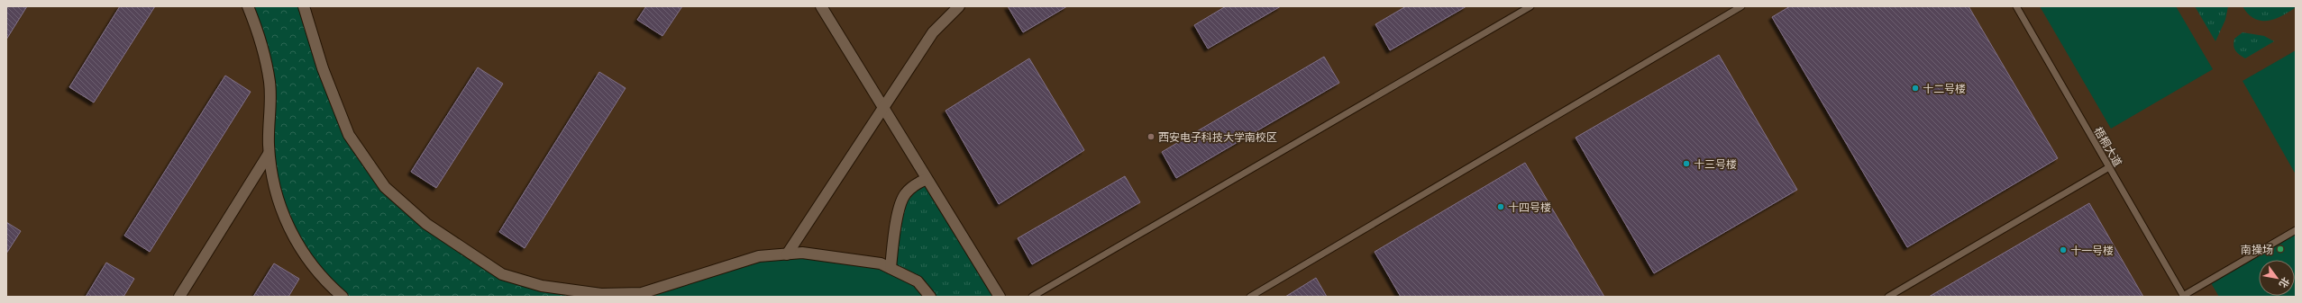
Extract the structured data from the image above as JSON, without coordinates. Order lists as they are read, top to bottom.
{
  "streets": {
    "lane": ["梧桐大道"]
  },
  "places": [
    "十二号楼",
    "西安电子科技大学南校区",
    "十三号楼",
    "十四号楼",
    "南操场",
    "十一号楼"
  ],
  "north": "bottom right"
}
